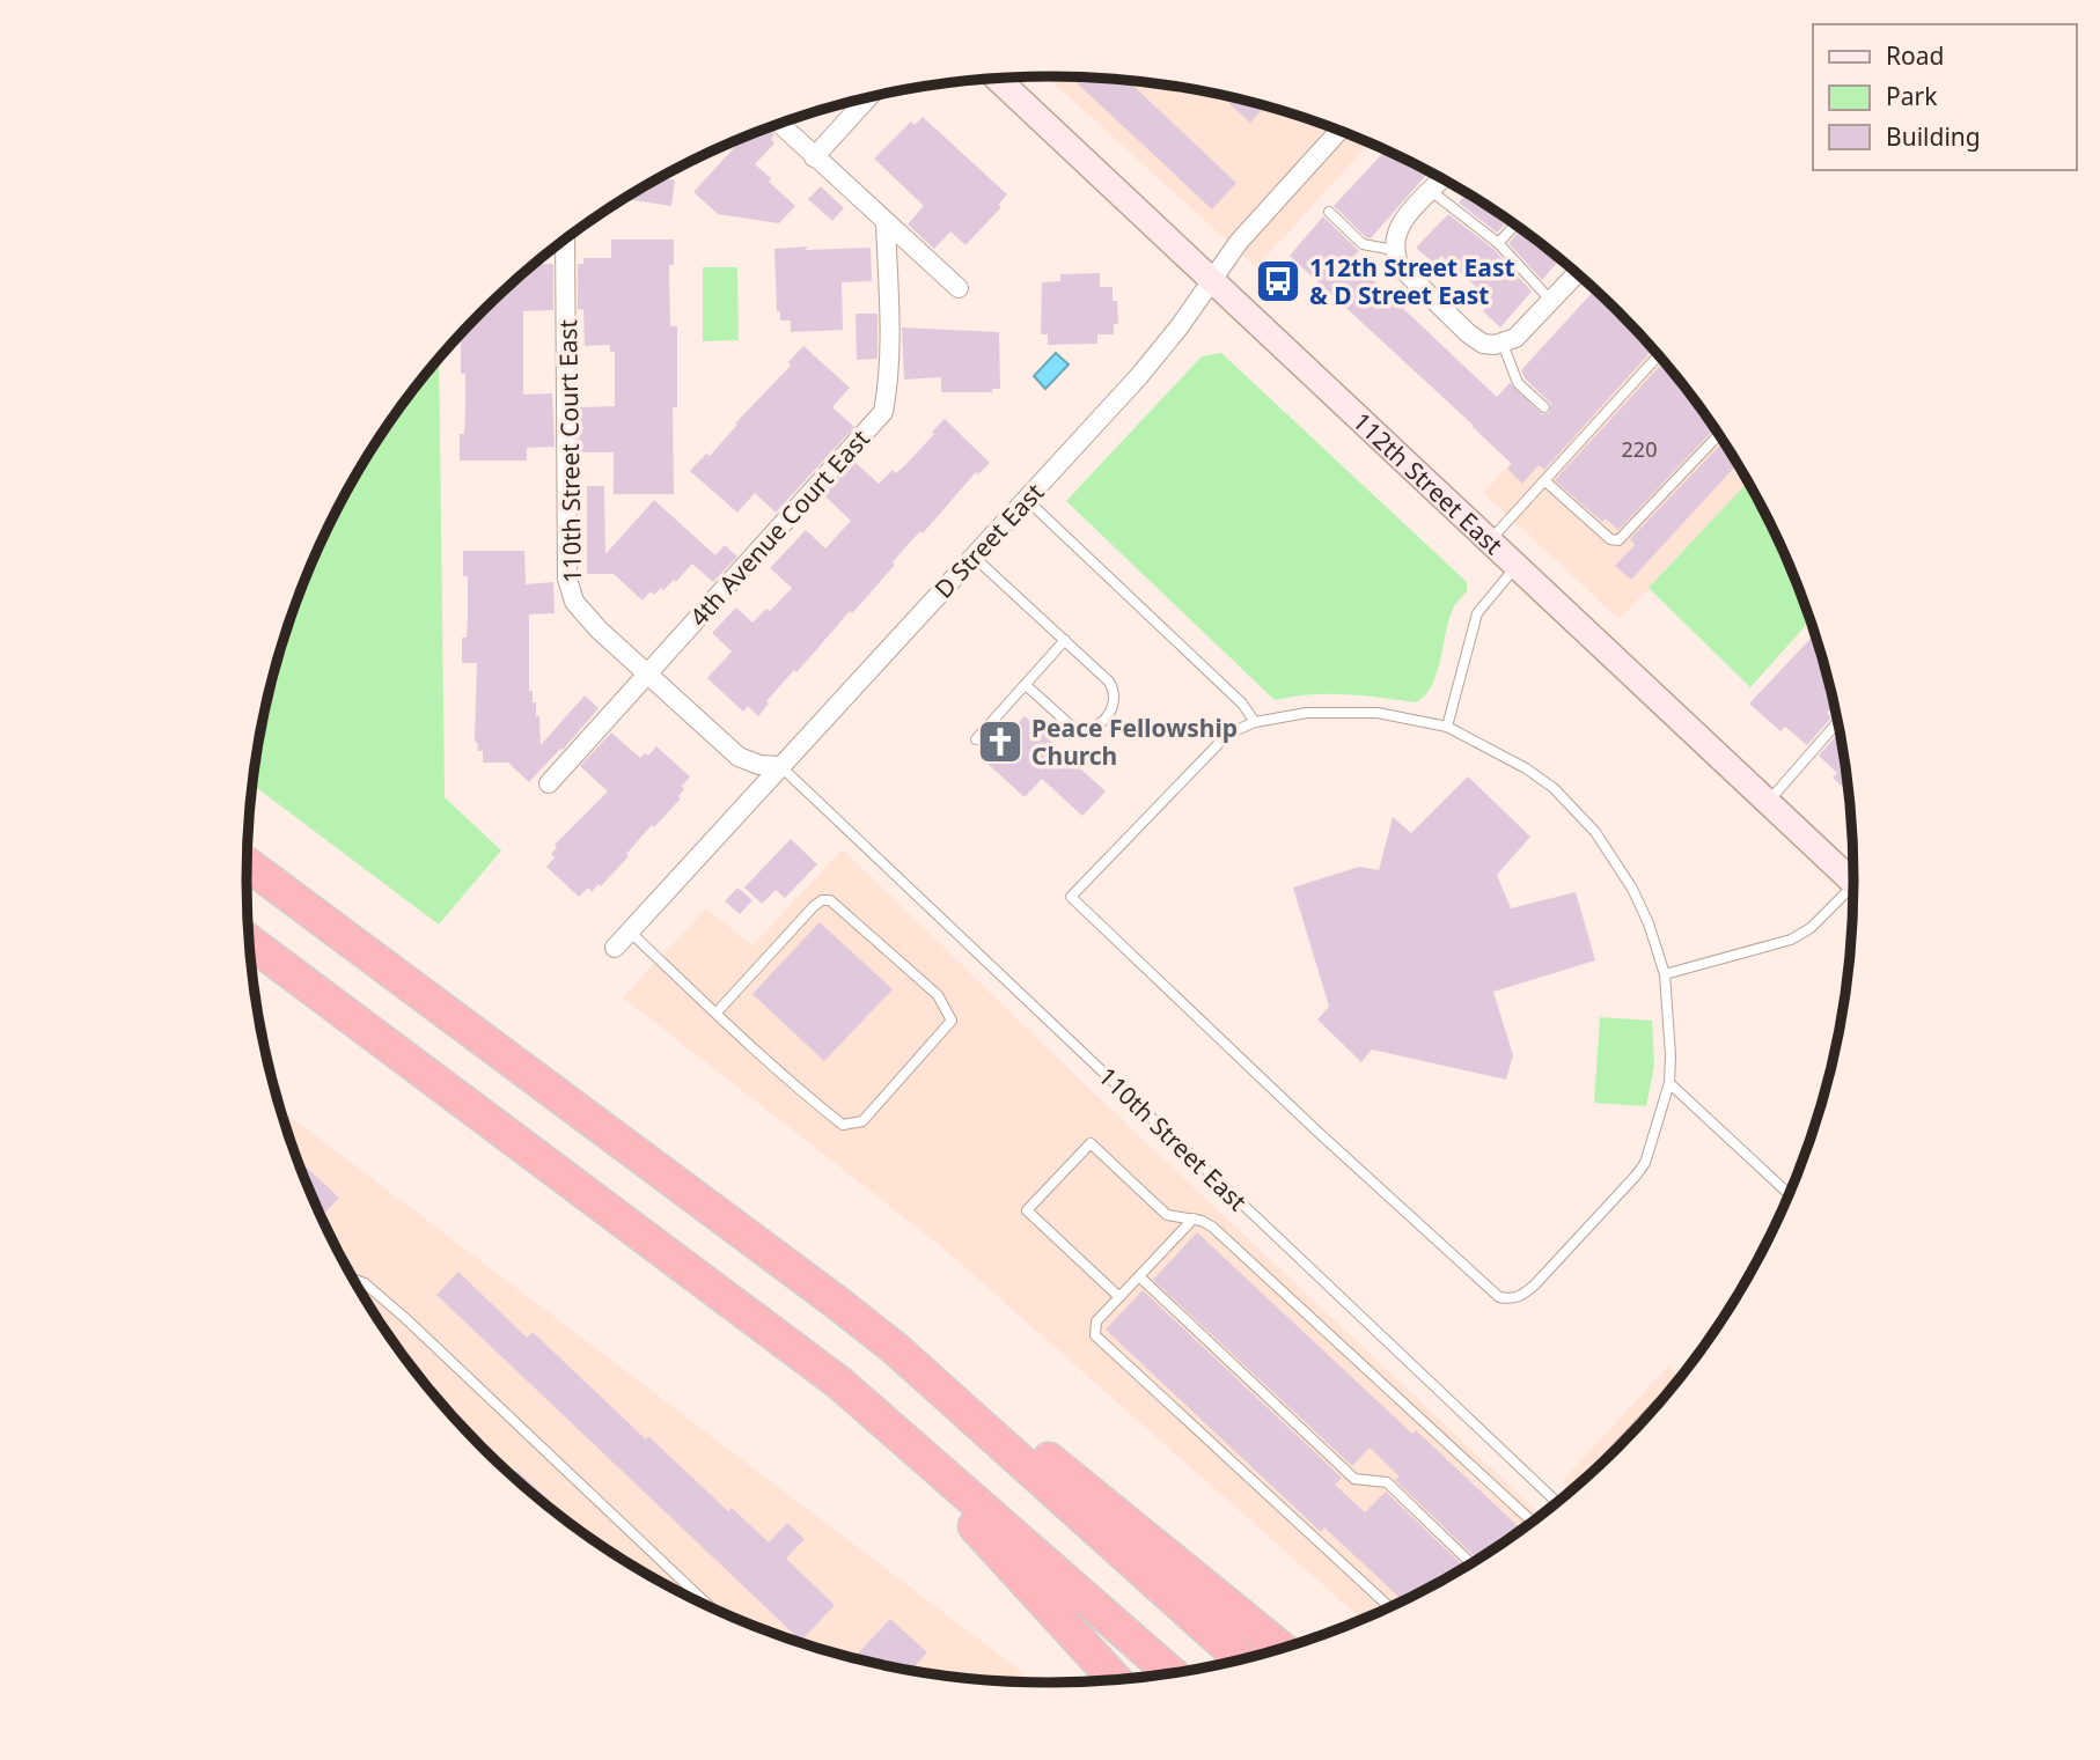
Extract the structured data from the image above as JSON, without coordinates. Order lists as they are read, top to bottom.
{
  "streets": {
    "main road": ["112th Street East"],
    "street": ["110th Street Court East", "4th Avenue Court East", "D Street East"],
    "lane": ["110th Street East"]
  },
  "crossings": [
    ["110th Street Court East", "4th Avenue Court East"],
    ["110th Street Court East", "D Street East"],
    ["110th Street Court East", "110th Street East"],
    ["112th Street East", "D Street East"],
    ["D Street East", "110th Street East"]
  ],
  "places": {
    "bus stop": ["112th Street East & D Street East"],
    "church": ["Peace Fellowship Church"]
  },
  "house_numbers": ["220"],
  "legend": ["Road", "Park", "Building"]
}
